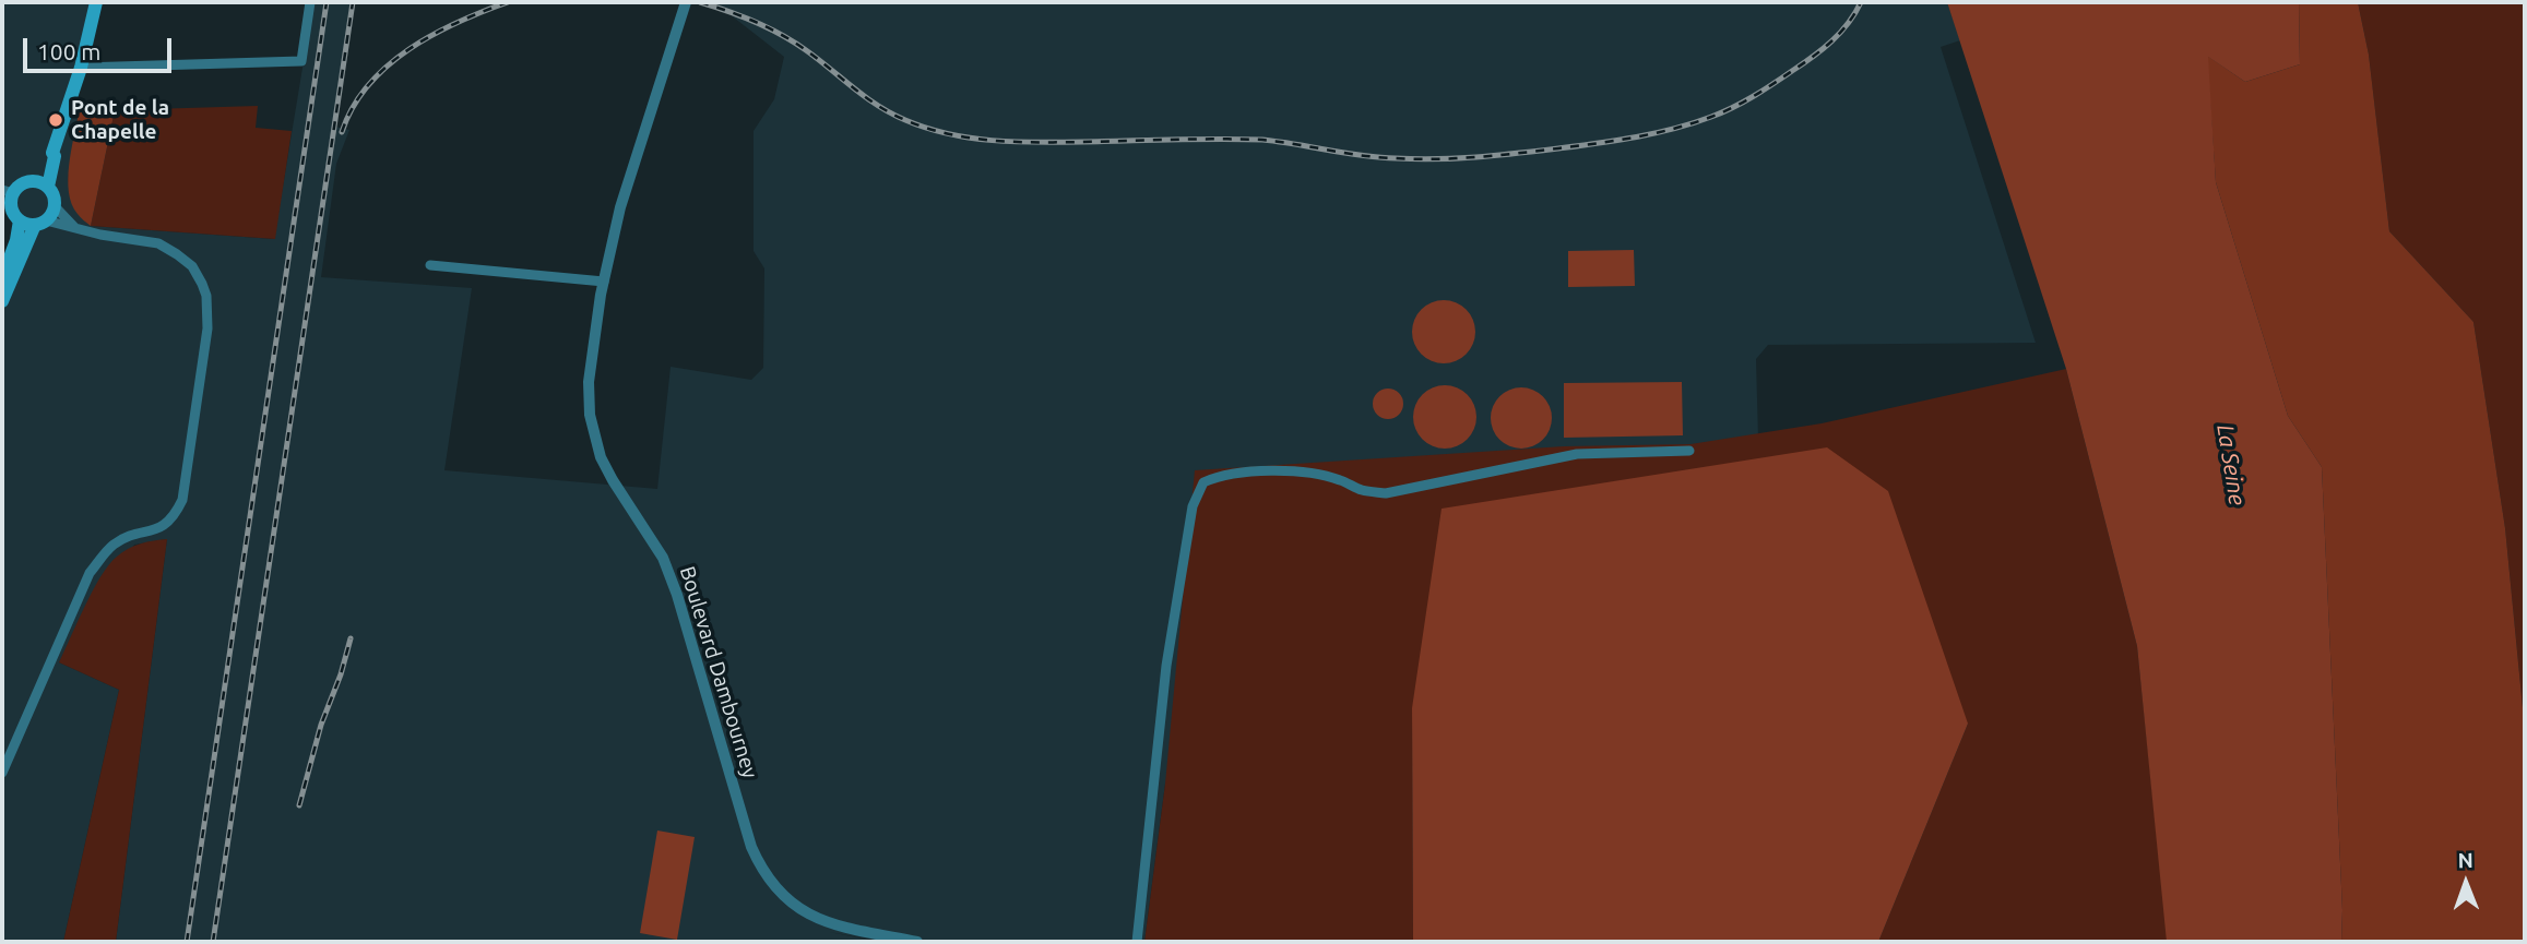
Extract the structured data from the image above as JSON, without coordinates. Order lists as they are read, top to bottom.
{
  "streets": {
    "street": ["Boulevard Dambourney"]
  },
  "water": ["La Seine"],
  "places": ["Pont de la Chapelle"],
  "scale_bar": "100 m",
  "north": "top"
}
